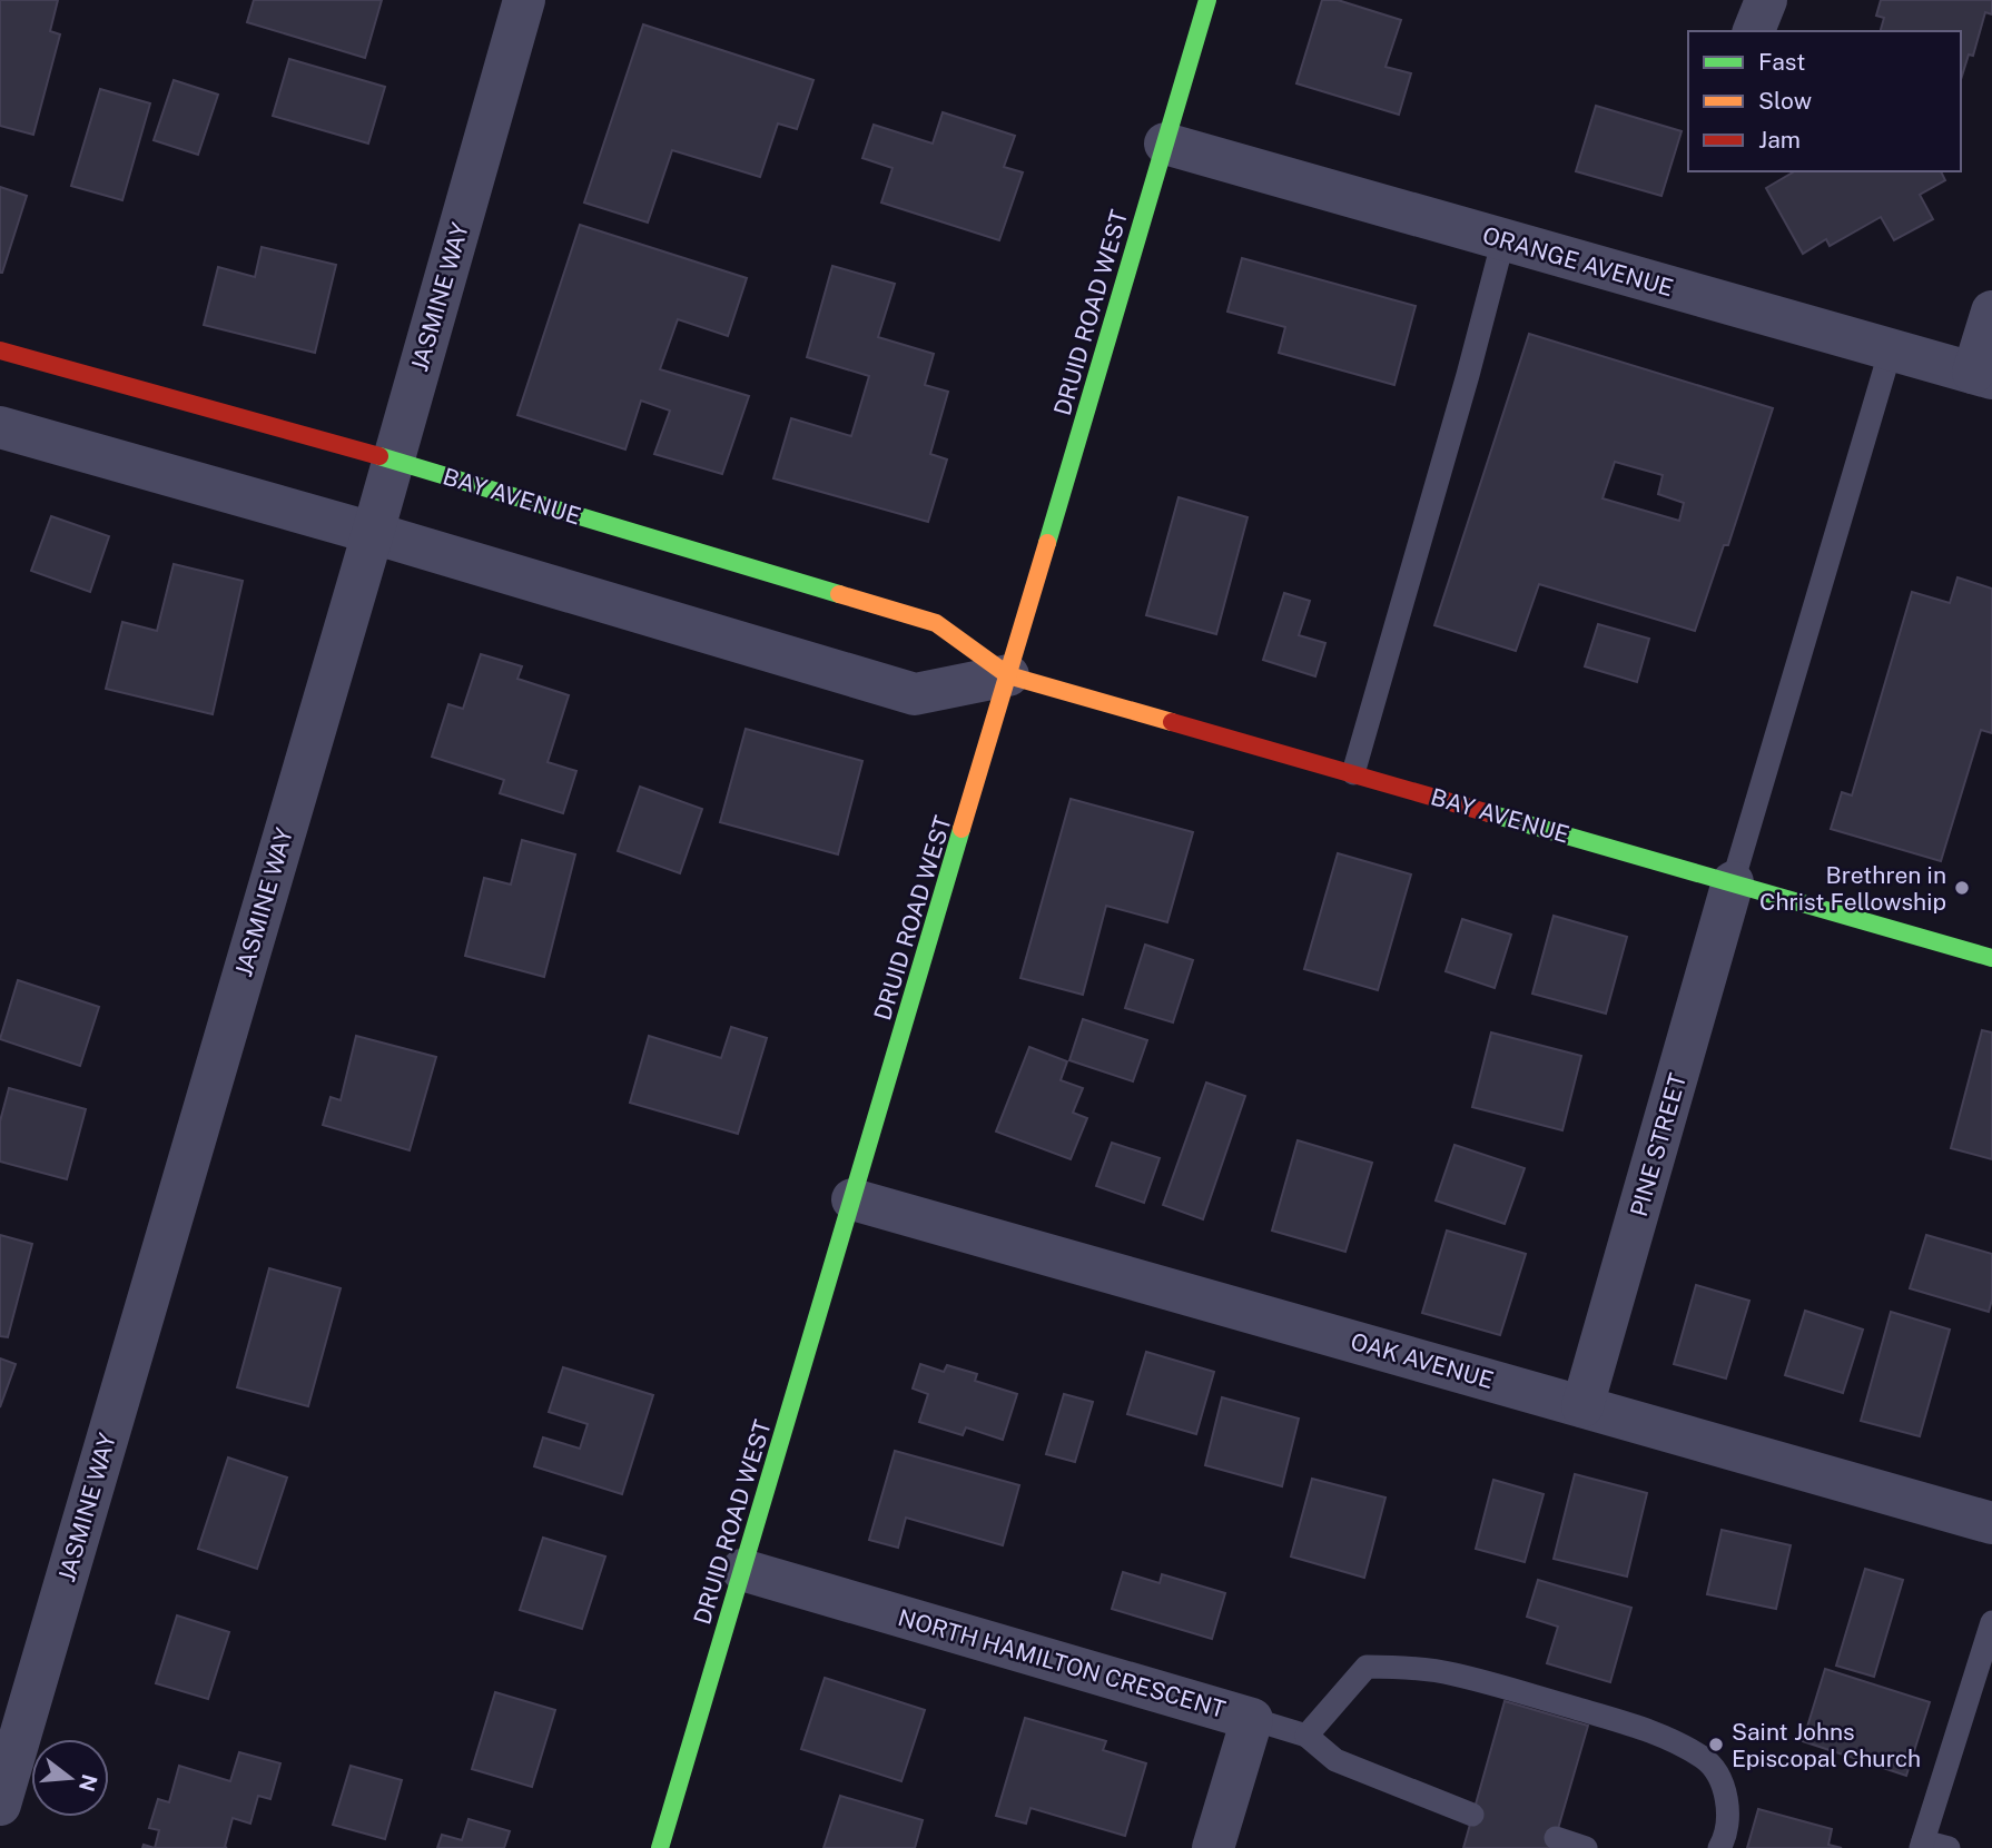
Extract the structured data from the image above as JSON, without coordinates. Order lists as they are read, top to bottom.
{
  "streets": {
    "street": [
      "ORANGE AVENUE",
      "JASMINE WAY",
      "DRUID ROAD WEST",
      "BAY AVENUE",
      "PINE STREET",
      "OAK AVENUE",
      "NORTH HAMILTON CRESCENT"
    ]
  },
  "crossings": [
    ["ORANGE AVENUE", "DRUID ROAD WEST"],
    ["JASMINE WAY", "BAY AVENUE"],
    ["DRUID ROAD WEST", "BAY AVENUE"],
    ["DRUID ROAD WEST", "OAK AVENUE"],
    ["DRUID ROAD WEST", "NORTH HAMILTON CRESCENT"],
    ["BAY AVENUE", "PINE STREET"],
    ["PINE STREET", "OAK AVENUE"]
  ],
  "places": ["Brethren in Christ Fellowship", "Saint Johns Episcopal Church"],
  "legend": ["Fast", "Slow", "Jam"],
  "north": "right"
}
